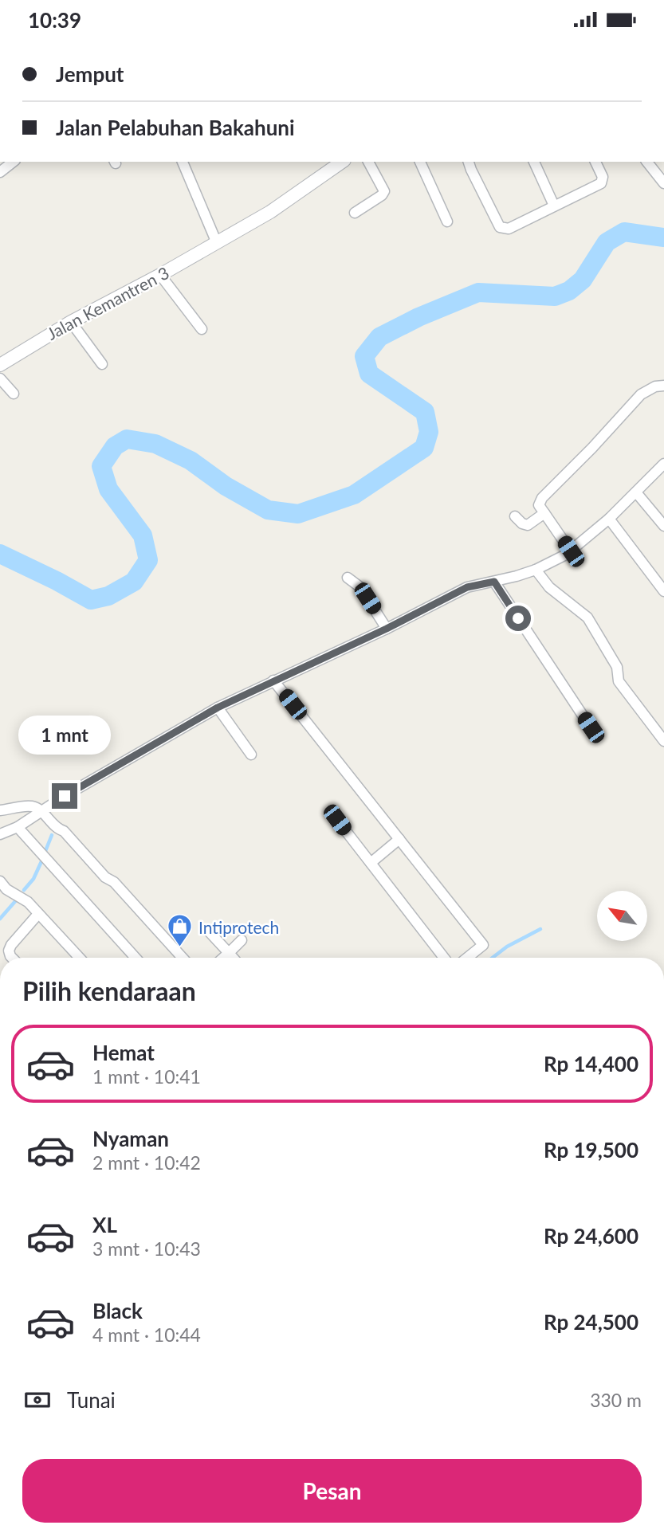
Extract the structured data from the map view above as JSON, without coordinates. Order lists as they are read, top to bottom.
{
  "streets": {
    "street": ["Jalan Kemantren 3"]
  },
  "places": {
    "shop": ["Intiprotech"]
  },
  "north": "top left",
  "page": {
    "status": "10:39",
    "banner": ["Jemput", "Jalan Pelabuhan Bakahuni"],
    "bubble": "1 mnt",
    "heading": "Pilih kendaraan",
    "list": [
      {
        "name": "Hemat",
        "note": "1 mnt · 10:41",
        "value": "Rp 14,400"
      },
      {
        "name": "Nyaman",
        "note": "2 mnt · 10:42",
        "value": "Rp 19,500"
      },
      {
        "name": "XL",
        "note": "3 mnt · 10:43",
        "value": "Rp 24,600"
      },
      {
        "name": "Black",
        "note": "4 mnt · 10:44",
        "value": "Rp 24,500"
      }
    ],
    "pay": ["Tunai", "330 m"],
    "buttons": "Pesan"
  }
}
